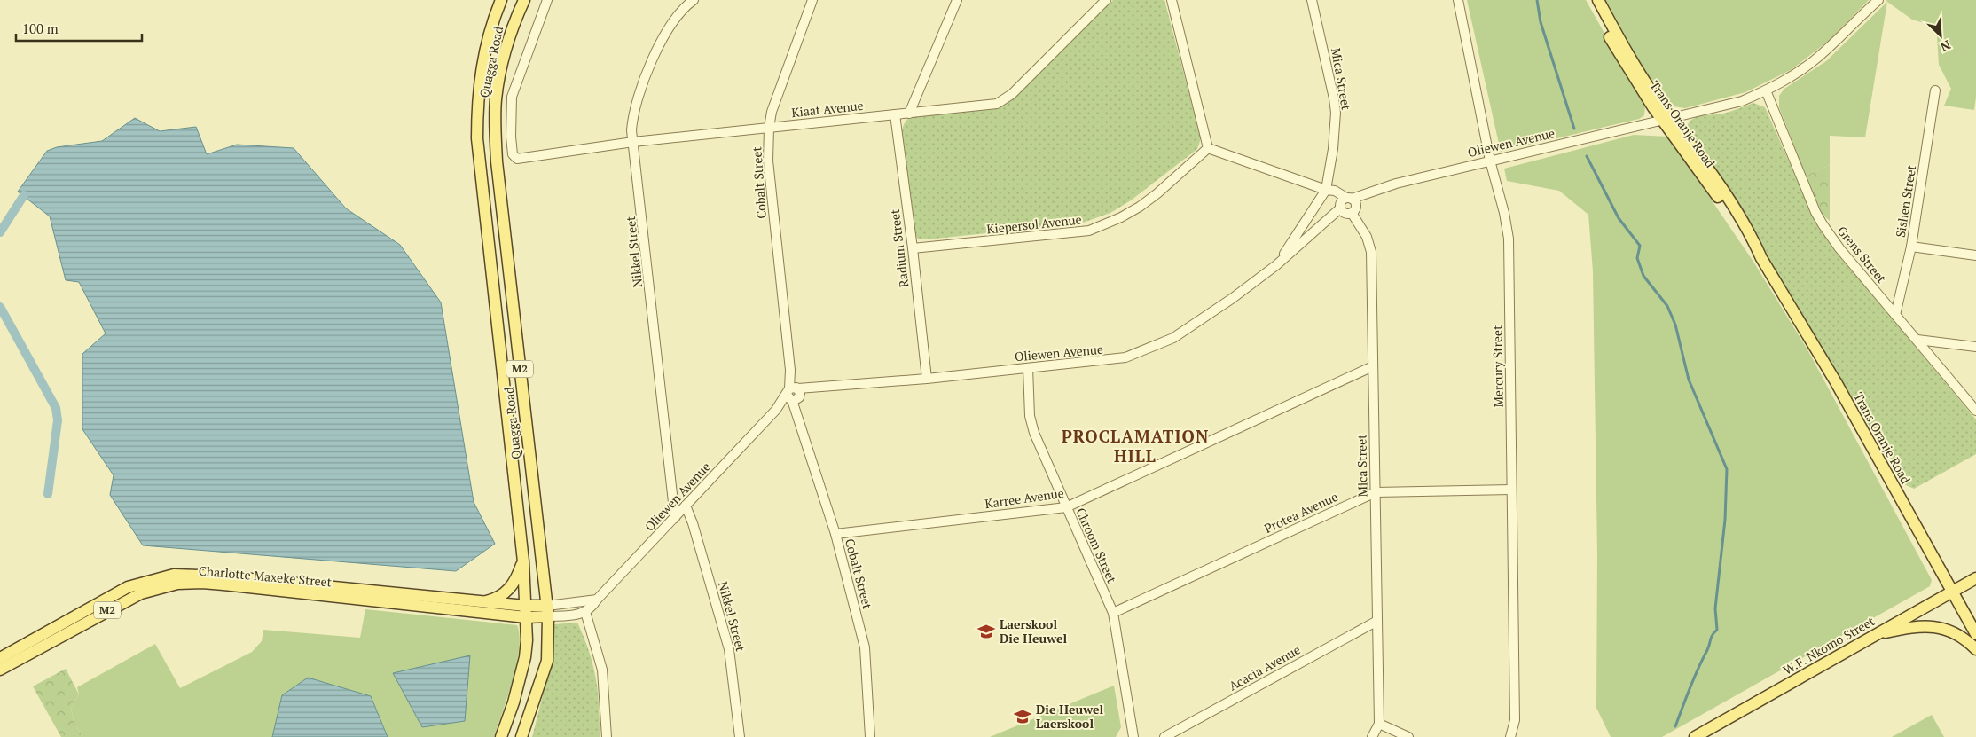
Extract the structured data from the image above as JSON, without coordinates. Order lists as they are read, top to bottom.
{
  "streets": {
    "main road": [
      "Quagga Road",
      "Trans Oranje Road",
      "M2",
      "Charlotte Maxeke Street",
      "W.F. Nkomo Street"
    ],
    "street": [
      "Mica Street",
      "Kiaat Avenue",
      "Oliewen Avenue",
      "Cobalt Street",
      "Sishen Street",
      "Kiepersol Avenue",
      "Radium Street",
      "Nikkel Street",
      "Grens Street",
      "Mercury Street",
      "Karree Avenue",
      "Protea Avenue",
      "Chroom Street",
      "Acacia Avenue"
    ]
  },
  "crossings": [
    ["Quagga Road", "Charlotte Maxeke Street"],
    ["Mica Street", "Oliewen Avenue"],
    ["Mica Street", "Karree Avenue"],
    ["Mica Street", "Protea Avenue"],
    ["Mica Street", "Acacia Avenue"],
    ["Kiaat Avenue", "Cobalt Street"],
    ["Kiaat Avenue", "Radium Street"],
    ["Kiaat Avenue", "Nikkel Street"],
    ["Trans Oranje Road", "Oliewen Avenue"],
    ["Trans Oranje Road", "W.F. Nkomo Street"],
    ["Oliewen Avenue", "Cobalt Street"],
    ["Oliewen Avenue", "Radium Street"],
    ["Oliewen Avenue", "Nikkel Street"],
    ["Oliewen Avenue", "Grens Street"],
    ["Oliewen Avenue", "Mercury Street"],
    ["Oliewen Avenue", "Chroom Street"],
    ["Cobalt Street", "Karree Avenue"],
    ["Sishen Street", "Grens Street"],
    ["Kiepersol Avenue", "Radium Street"],
    ["Mercury Street", "Protea Avenue"],
    ["Karree Avenue", "Chroom Street"],
    ["Protea Avenue", "Chroom Street"]
  ],
  "districts": ["PROCLAMATION HILL"],
  "places": {
    "school or university": ["Laerskool Die Heuwel", "Die Heuwel Laerskool"]
  },
  "scale_bar": "100 m",
  "north": "bottom right"
}
